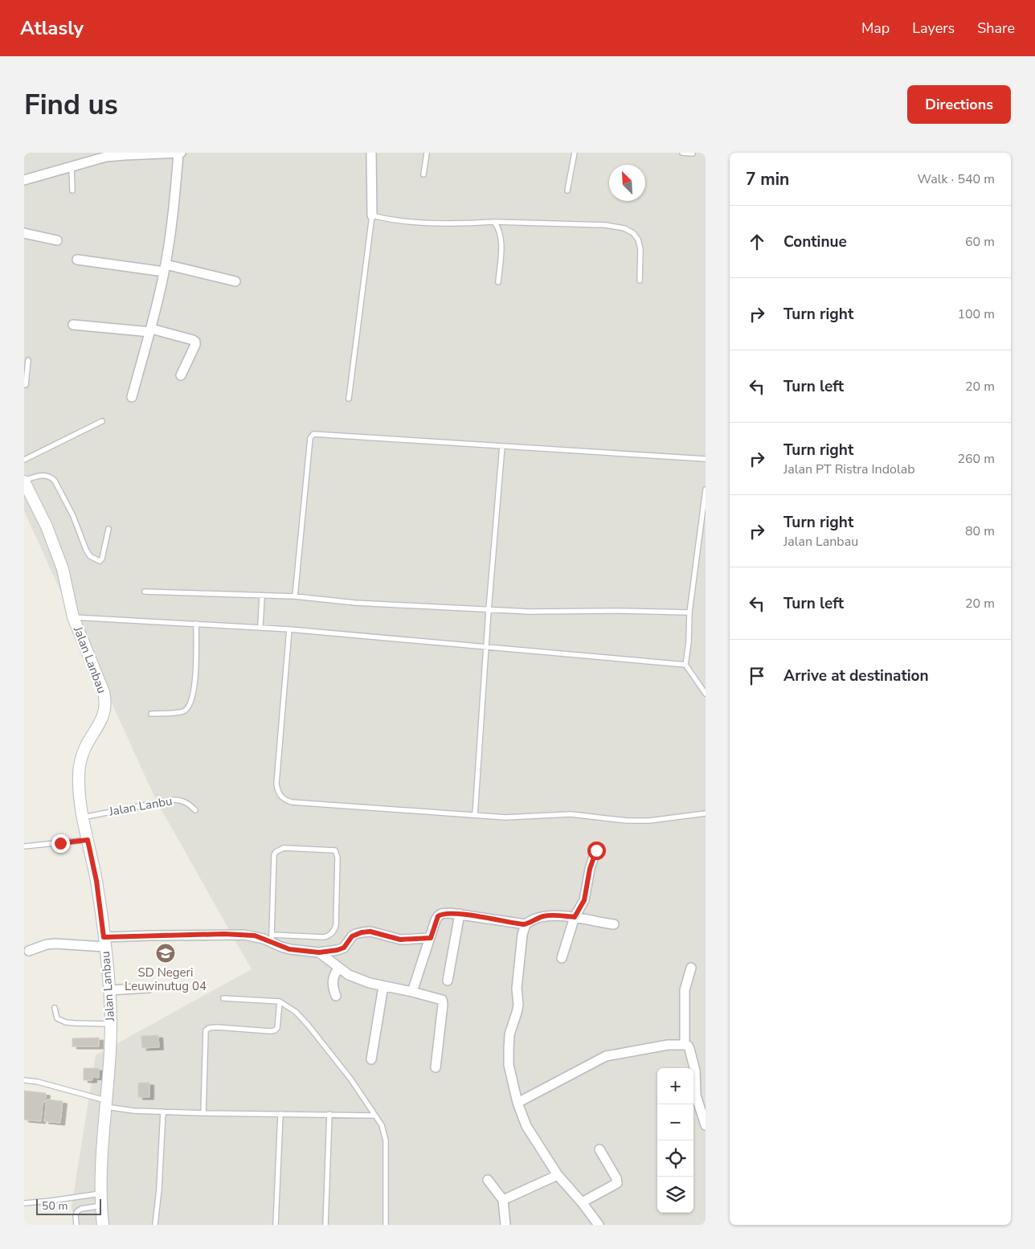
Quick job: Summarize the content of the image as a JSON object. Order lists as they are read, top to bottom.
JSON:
{
  "streets": {
    "street": ["Jalan Lanbau"],
    "lane": ["Jalan Lanbu"]
  },
  "crossings": [
    ["Jalan Lanbau", "Jalan Lanbu"]
  ],
  "places": {
    "school or university": ["SD Negeri Leuwinutug 04"]
  },
  "scale_bar": "50 m",
  "north": "top left",
  "page": {
    "header": "Atlasly",
    "nav": ["Map", "Layers", "Share"],
    "buttons": "Directions",
    "title": "Find us",
    "heading": ["7 min", "Walk · 540 m"],
    "list": [
      ["Continue", "60 m"],
      ["Turn right", "100 m"],
      ["Turn left", "20 m"],
      ["Turn right", "Jalan PT Ristra Indolab", "260 m"],
      ["Turn right", "Jalan Lanbau", "80 m"],
      ["Turn left", "20 m"],
      "Arrive at destination"
    ],
    "map_buttons": ["+", "−"],
    "scale": "50 m"
  }
}
